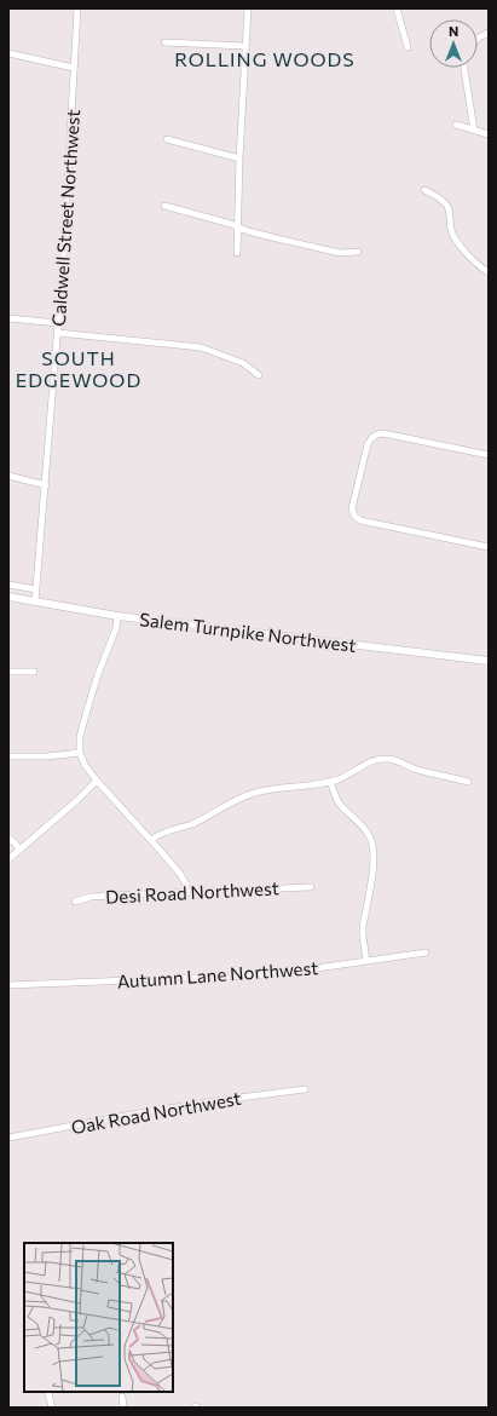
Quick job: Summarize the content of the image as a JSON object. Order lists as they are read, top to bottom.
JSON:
{
  "streets": {
    "street": [
      "Caldwell Street Northwest",
      "Salem Turnpike Northwest",
      "Desi Road Northwest",
      "Autumn Lane Northwest",
      "Oak Road Northwest"
    ]
  },
  "crossings": [
    ["Caldwell Street Northwest", "Salem Turnpike Northwest"]
  ],
  "districts": ["ROLLING WOODS", "SOUTH EDGEWOOD"],
  "north": "top"
}
